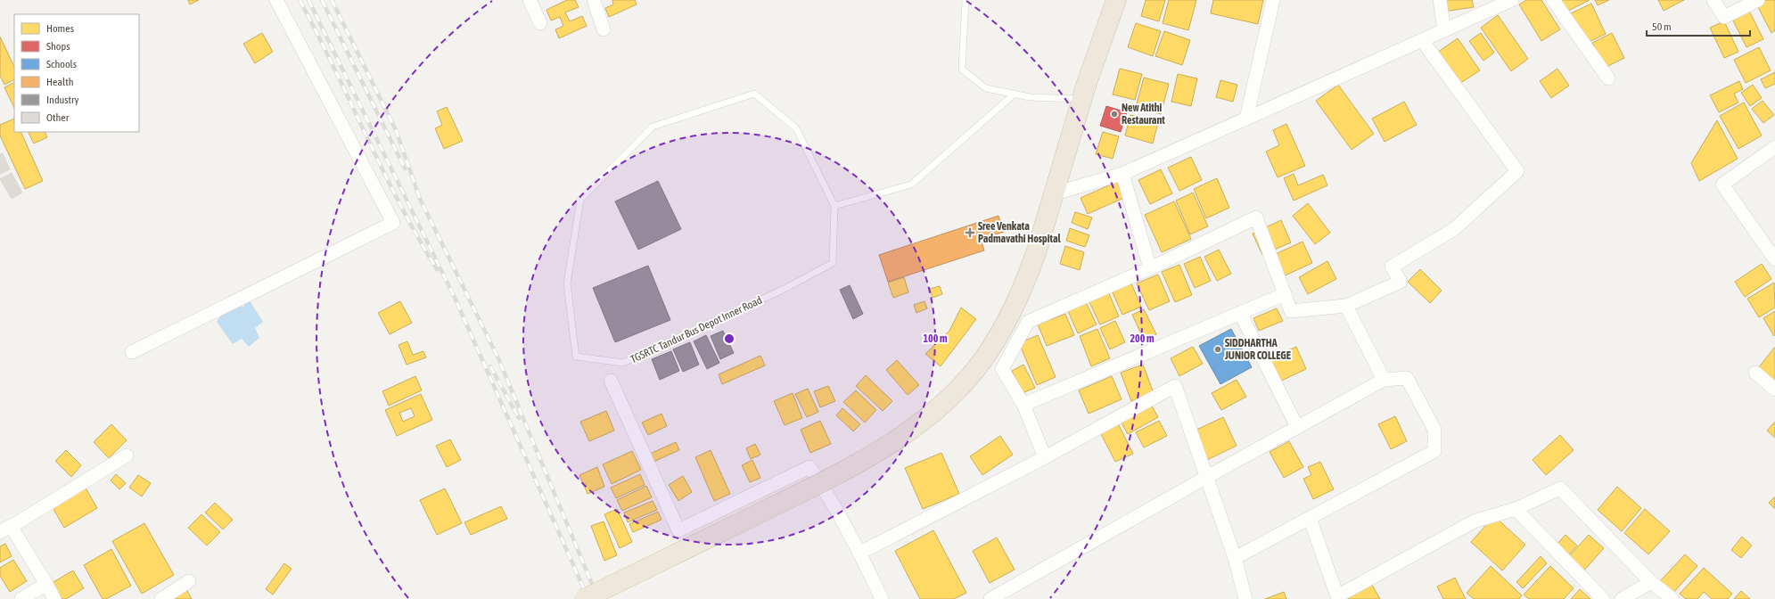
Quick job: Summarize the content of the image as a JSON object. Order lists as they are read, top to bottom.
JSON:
{
  "streets": {
    "lane": ["TGSRTC Tandur Bus Depot Inner Road"]
  },
  "places": {
    "other": ["New Atithi Restaurant", "SIDDHARTHA JUNIOR COLLEGE"],
    "health": ["Sree Venkata Padmavathi Hospital"]
  },
  "legend": [
    "Homes",
    "Shops",
    "Schools",
    "Health",
    "Industry",
    "Other"
  ],
  "scale_bar": "50 m",
  "rings": ["100 m", "200 m"]
}
